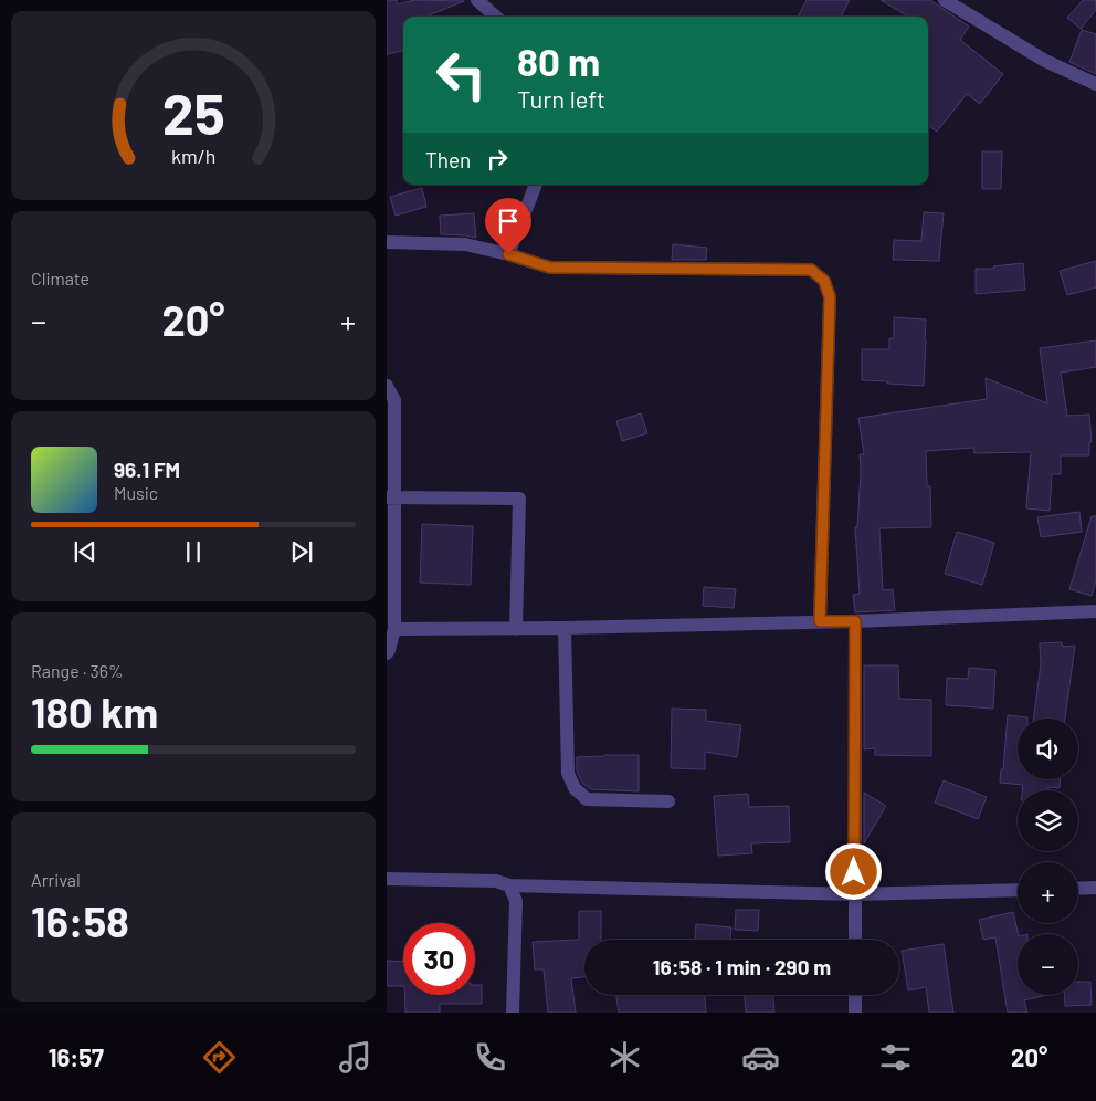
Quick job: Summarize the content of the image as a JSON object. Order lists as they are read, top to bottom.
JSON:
{
  "page": {
    "turn": ["80 m", "Turn left"],
    "then": "Then",
    "tile": [
      "Climate",
      ["Range · 36%", "180 km"],
      ["Arrival", "16:58"]
    ],
    "heat": ["−", "20°", "+"],
    "song": ["96.1 FM", "Music"],
    "map_buttons": ["+", "−"],
    "limit": "30",
    "trip": "16:58 · 1 min · 290 m",
    "tabs": ["16:57", "20°"],
    "gauge": ["25", "km/h"]
  }
}
